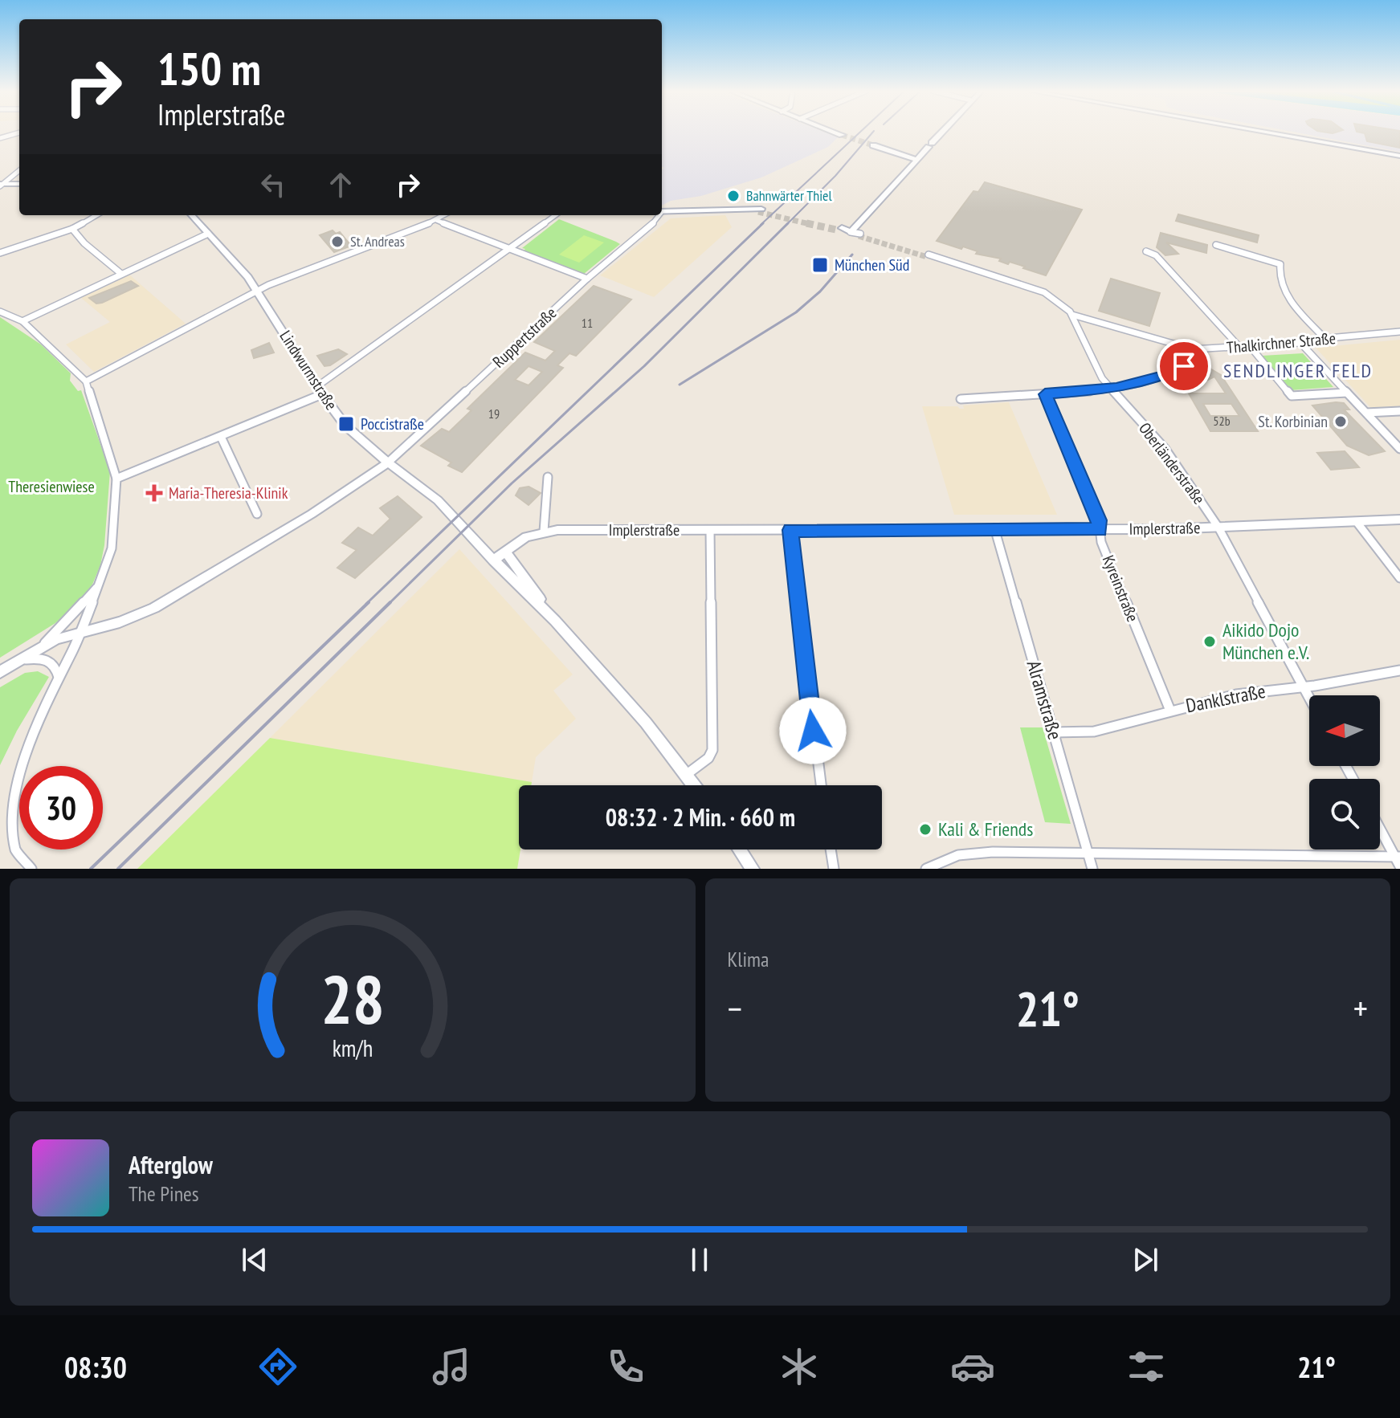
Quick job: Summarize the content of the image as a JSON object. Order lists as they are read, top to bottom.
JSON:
{
  "streets": {
    "main road": ["Lindwurmstraße", "Implerstraße"],
    "street": [
      "Ruppertstraße",
      "Thalkirchner Straße",
      "Oberländerstraße",
      "Kyreinstraße",
      "Danklstraße",
      "Alramstraße"
    ]
  },
  "crossings": [
    ["Ruppertstraße", "Lindwurmstraße"],
    ["Thalkirchner Straße", "Oberländerstraße"],
    ["Lindwurmstraße", "Implerstraße"],
    ["Oberländerstraße", "Implerstraße"],
    ["Oberländerstraße", "Danklstraße"],
    ["Implerstraße", "Kyreinstraße"],
    ["Implerstraße", "Alramstraße"],
    ["Kyreinstraße", "Danklstraße"],
    ["Danklstraße", "Alramstraße"]
  ],
  "districts": ["SENDLINGER FELD"],
  "parks": ["Theresienwiese"],
  "places": {
    "other": [
      "Bahnwärter Thiel",
      "St. Andreas",
      "St. Korbinian",
      "Aikido Dojo München e.V.",
      "Kali & Friends"
    ],
    "transit": ["München Süd", "Poccistraße"],
    "health": ["Maria-Theresia-Klinik"]
  },
  "house_numbers": ["11", "19", "52b"],
  "north": "left",
  "page": {
    "turn": ["150 m", "Implerstraße"],
    "limit": "30",
    "trip": "08:32 · 2 Min. · 660 m",
    "tile": "Klima",
    "heat": ["−", "21°", "+"],
    "song": ["Afterglow", "The Pines"],
    "tabs": ["08:30", "21°"],
    "gauge": ["28", "km/h"]
  }
}
